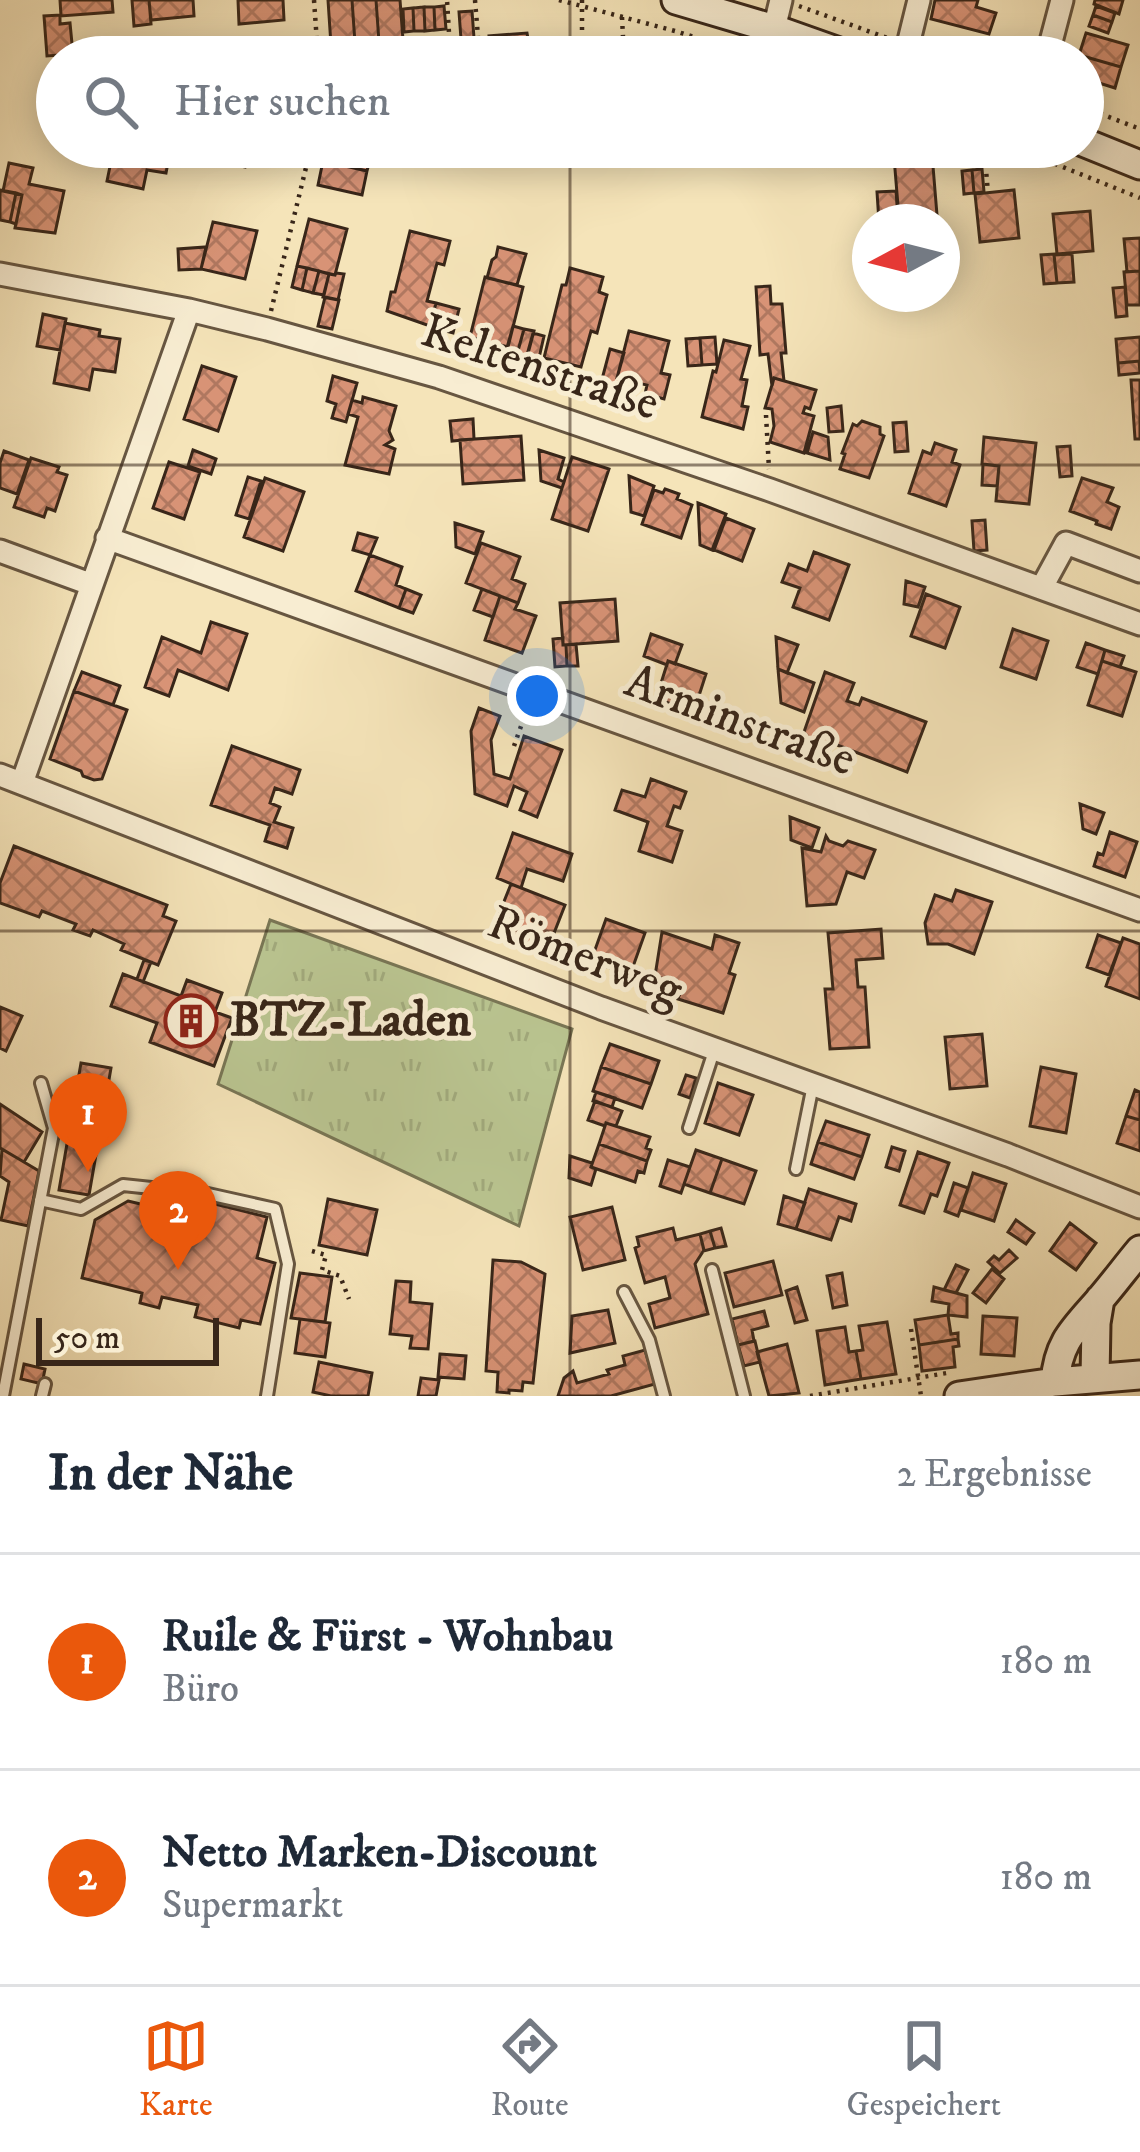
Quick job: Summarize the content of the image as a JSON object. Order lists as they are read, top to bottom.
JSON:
{
  "streets": {
    "street": ["Keltenstraße", "Arminstraße", "Römerweg"]
  },
  "places": {
    "building": ["BTZ-Laden"]
  },
  "scale_bar": "50 m",
  "north": "left",
  "page": {
    "search": "Hier suchen",
    "pins": ["1", "2"],
    "scale": "50 m",
    "heading": ["In der Nähe", "2 Ergebnisse"],
    "list": [
      {
        "mark": "1",
        "name": "Ruile & Fürst - Wohnbau",
        "note": "Büro",
        "value": "180 m"
      },
      {
        "mark": "2",
        "name": "Netto Marken-Discount",
        "note": "Supermarkt",
        "value": "180 m"
      }
    ],
    "nav": ["Karte", "Route", "Gespeichert"]
  }
}
